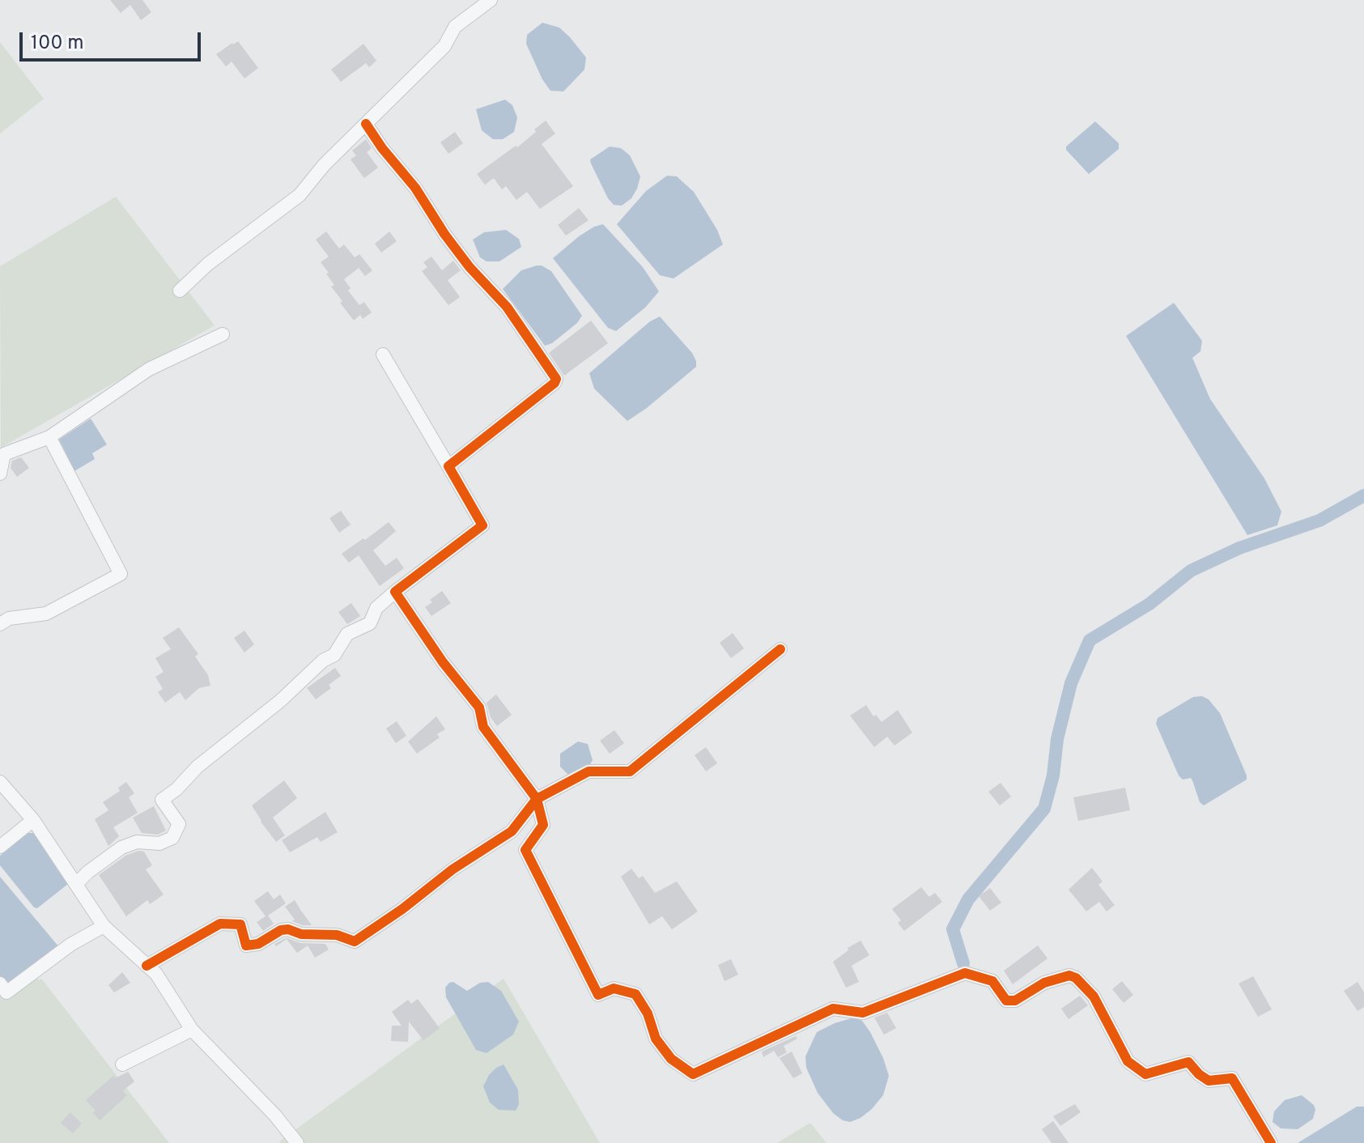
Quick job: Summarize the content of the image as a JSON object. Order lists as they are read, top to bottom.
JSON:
{
  "scale_bar": "100 m"
}
